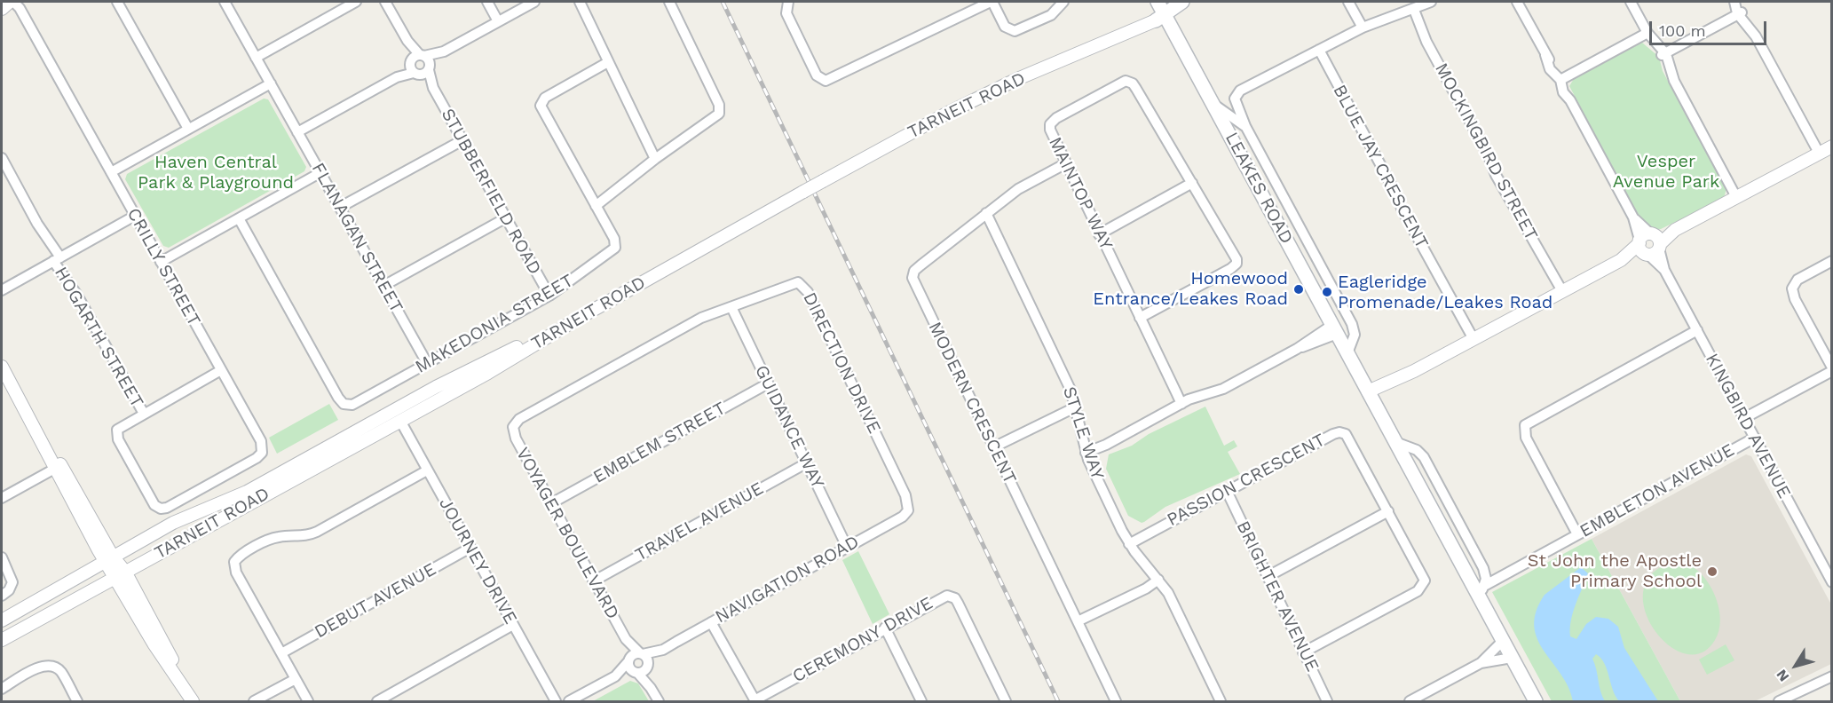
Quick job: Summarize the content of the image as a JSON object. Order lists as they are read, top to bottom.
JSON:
{
  "streets": {
    "main road": ["TARNEIT ROAD", "LEAKES ROAD"],
    "street": [
      "MOCKINGBIRD STREET",
      "BLUE JAY CRESCENT",
      "STUBBERFIELD ROAD",
      "MAINTOP WAY",
      "FLANAGAN STREET",
      "CRILLY STREET",
      "MAKEDONIA STREET",
      "HOGARTH STREET",
      "DIRECTION DRIVE",
      "MODERN CRESCENT",
      "KINGBIRD AVENUE",
      "GUIDANCE WAY",
      "STYLE WAY",
      "EMBLEM STREET",
      "PASSION CRESCENT",
      "EMBLETON AVENUE",
      "TRAVEL AVENUE",
      "VOYAGER BOULEVARD",
      "JOURNEY DRIVE",
      "NAVIGATION ROAD",
      "BRIGHTER AVENUE",
      "DEBUT AVENUE",
      "CEREMONY DRIVE"
    ]
  },
  "crossings": [
    ["TARNEIT ROAD", "LEAKES ROAD"],
    ["TARNEIT ROAD", "JOURNEY DRIVE"],
    ["LEAKES ROAD", "EMBLETON AVENUE"],
    ["STUBBERFIELD ROAD", "MAKEDONIA STREET"],
    ["MAINTOP WAY", "MODERN CRESCENT"],
    ["FLANAGAN STREET", "MAKEDONIA STREET"],
    ["CRILLY STREET", "HOGARTH STREET"],
    ["DIRECTION DRIVE", "GUIDANCE WAY"],
    ["DIRECTION DRIVE", "VOYAGER BOULEVARD"],
    ["DIRECTION DRIVE", "NAVIGATION ROAD"],
    ["MODERN CRESCENT", "STYLE WAY"],
    ["KINGBIRD AVENUE", "EMBLETON AVENUE"],
    ["GUIDANCE WAY", "EMBLEM STREET"],
    ["GUIDANCE WAY", "TRAVEL AVENUE"],
    ["GUIDANCE WAY", "NAVIGATION ROAD"],
    ["STYLE WAY", "PASSION CRESCENT"],
    ["EMBLEM STREET", "VOYAGER BOULEVARD"],
    ["PASSION CRESCENT", "BRIGHTER AVENUE"],
    ["TRAVEL AVENUE", "VOYAGER BOULEVARD"],
    ["VOYAGER BOULEVARD", "NAVIGATION ROAD"],
    ["JOURNEY DRIVE", "DEBUT AVENUE"]
  ],
  "parks": ["Vesper Avenue Park", "Haven Central Park & Playground"],
  "places": ["Homewood Entrance/Leakes Road", "Eagleridge Promenade/Leakes Road", "St John the Apostle Primary School"],
  "scale_bar": "100 m",
  "north": "bottom left"
}
